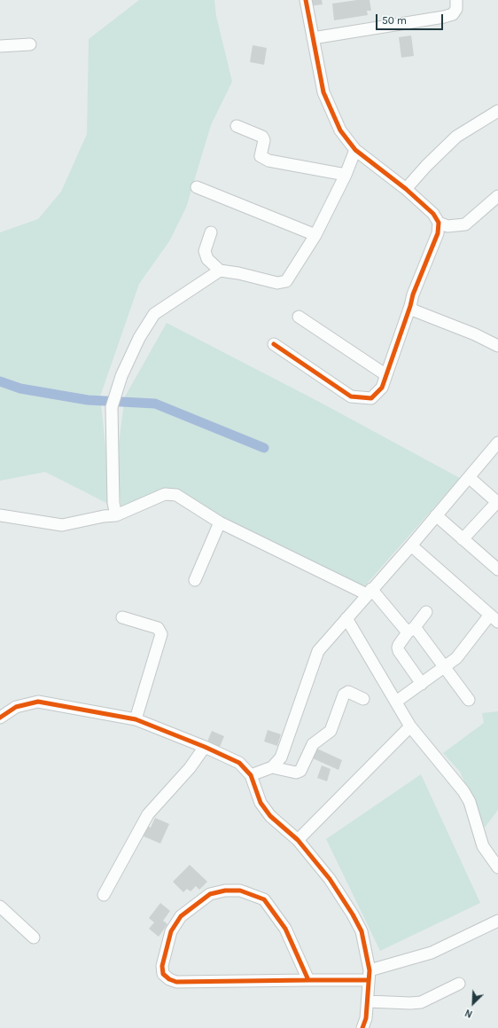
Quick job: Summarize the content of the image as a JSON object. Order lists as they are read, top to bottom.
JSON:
{
  "scale_bar": "50 m",
  "north": "bottom left"
}
